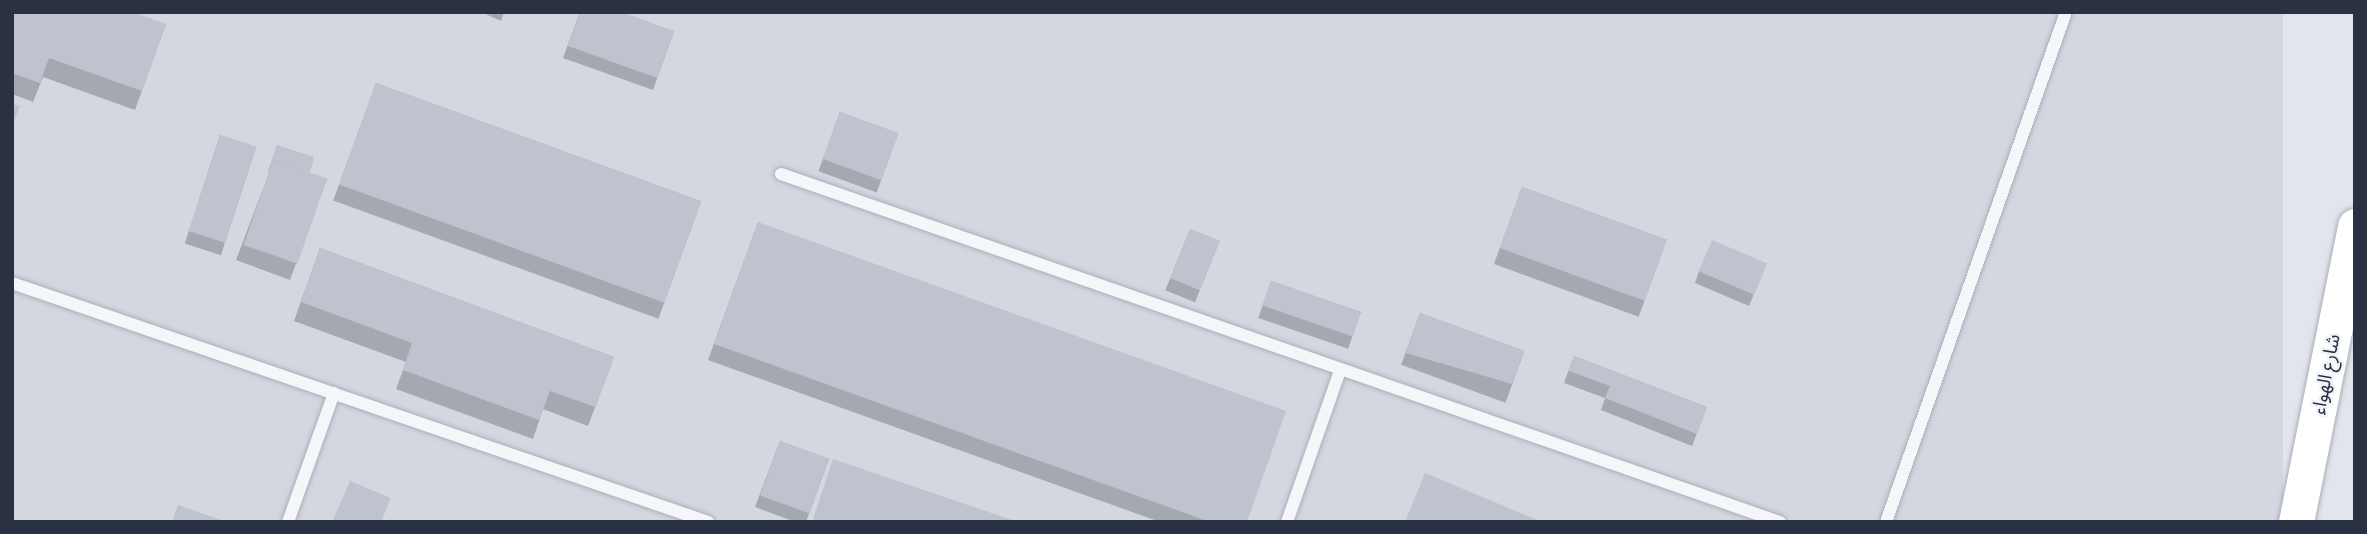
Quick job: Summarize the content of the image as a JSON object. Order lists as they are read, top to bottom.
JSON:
{
  "streets": {
    "street": ["شارع الهواء"]
  }
}
